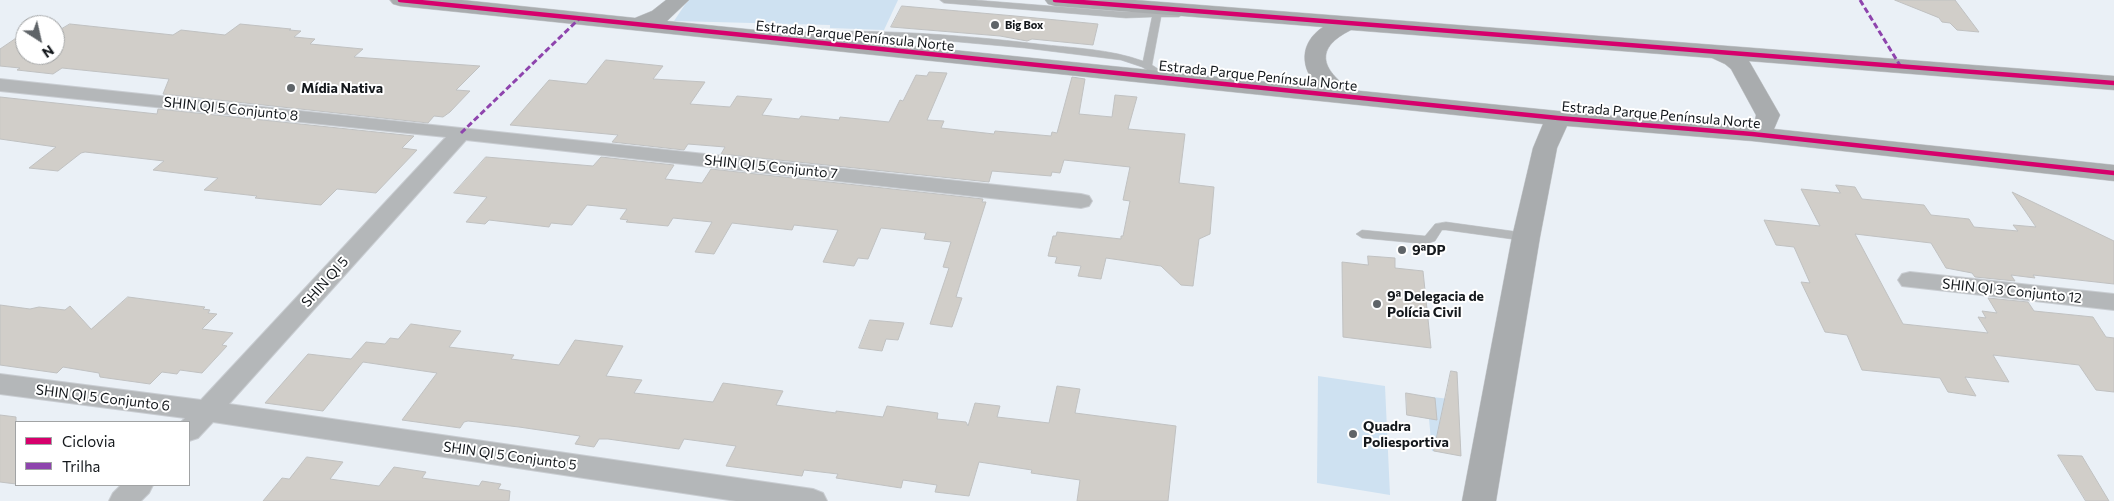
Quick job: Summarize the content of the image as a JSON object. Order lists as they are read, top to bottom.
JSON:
{
  "streets": {
    "main road": ["Estrada Parque Península Norte"],
    "street": [
      "SHIN QI 5 Conjunto 8",
      "SHIN QI 5 Conjunto 7",
      "SHIN QI 5",
      "SHIN QI 3 Conjunto 12",
      "SHIN QI 5 Conjunto 6",
      "SHIN QI 5 Conjunto 5"
    ]
  },
  "crossings": [
    ["SHIN QI 5 Conjunto 8", "SHIN QI 5 Conjunto 7"],
    ["SHIN QI 5 Conjunto 8", "SHIN QI 5"],
    ["SHIN QI 5 Conjunto 7", "SHIN QI 5"],
    ["SHIN QI 5", "SHIN QI 5 Conjunto 6"],
    ["SHIN QI 5", "SHIN QI 5 Conjunto 5"],
    ["SHIN QI 5 Conjunto 6", "SHIN QI 5 Conjunto 5"]
  ],
  "places": [
    "Big Box",
    "Mídia Nativa",
    "9ªDP",
    "9ª Delegacia de Polícia Civil",
    "Quadra Poliesportiva"
  ],
  "legend": ["Ciclovia", "Trilha"],
  "north": "bottom right"
}
